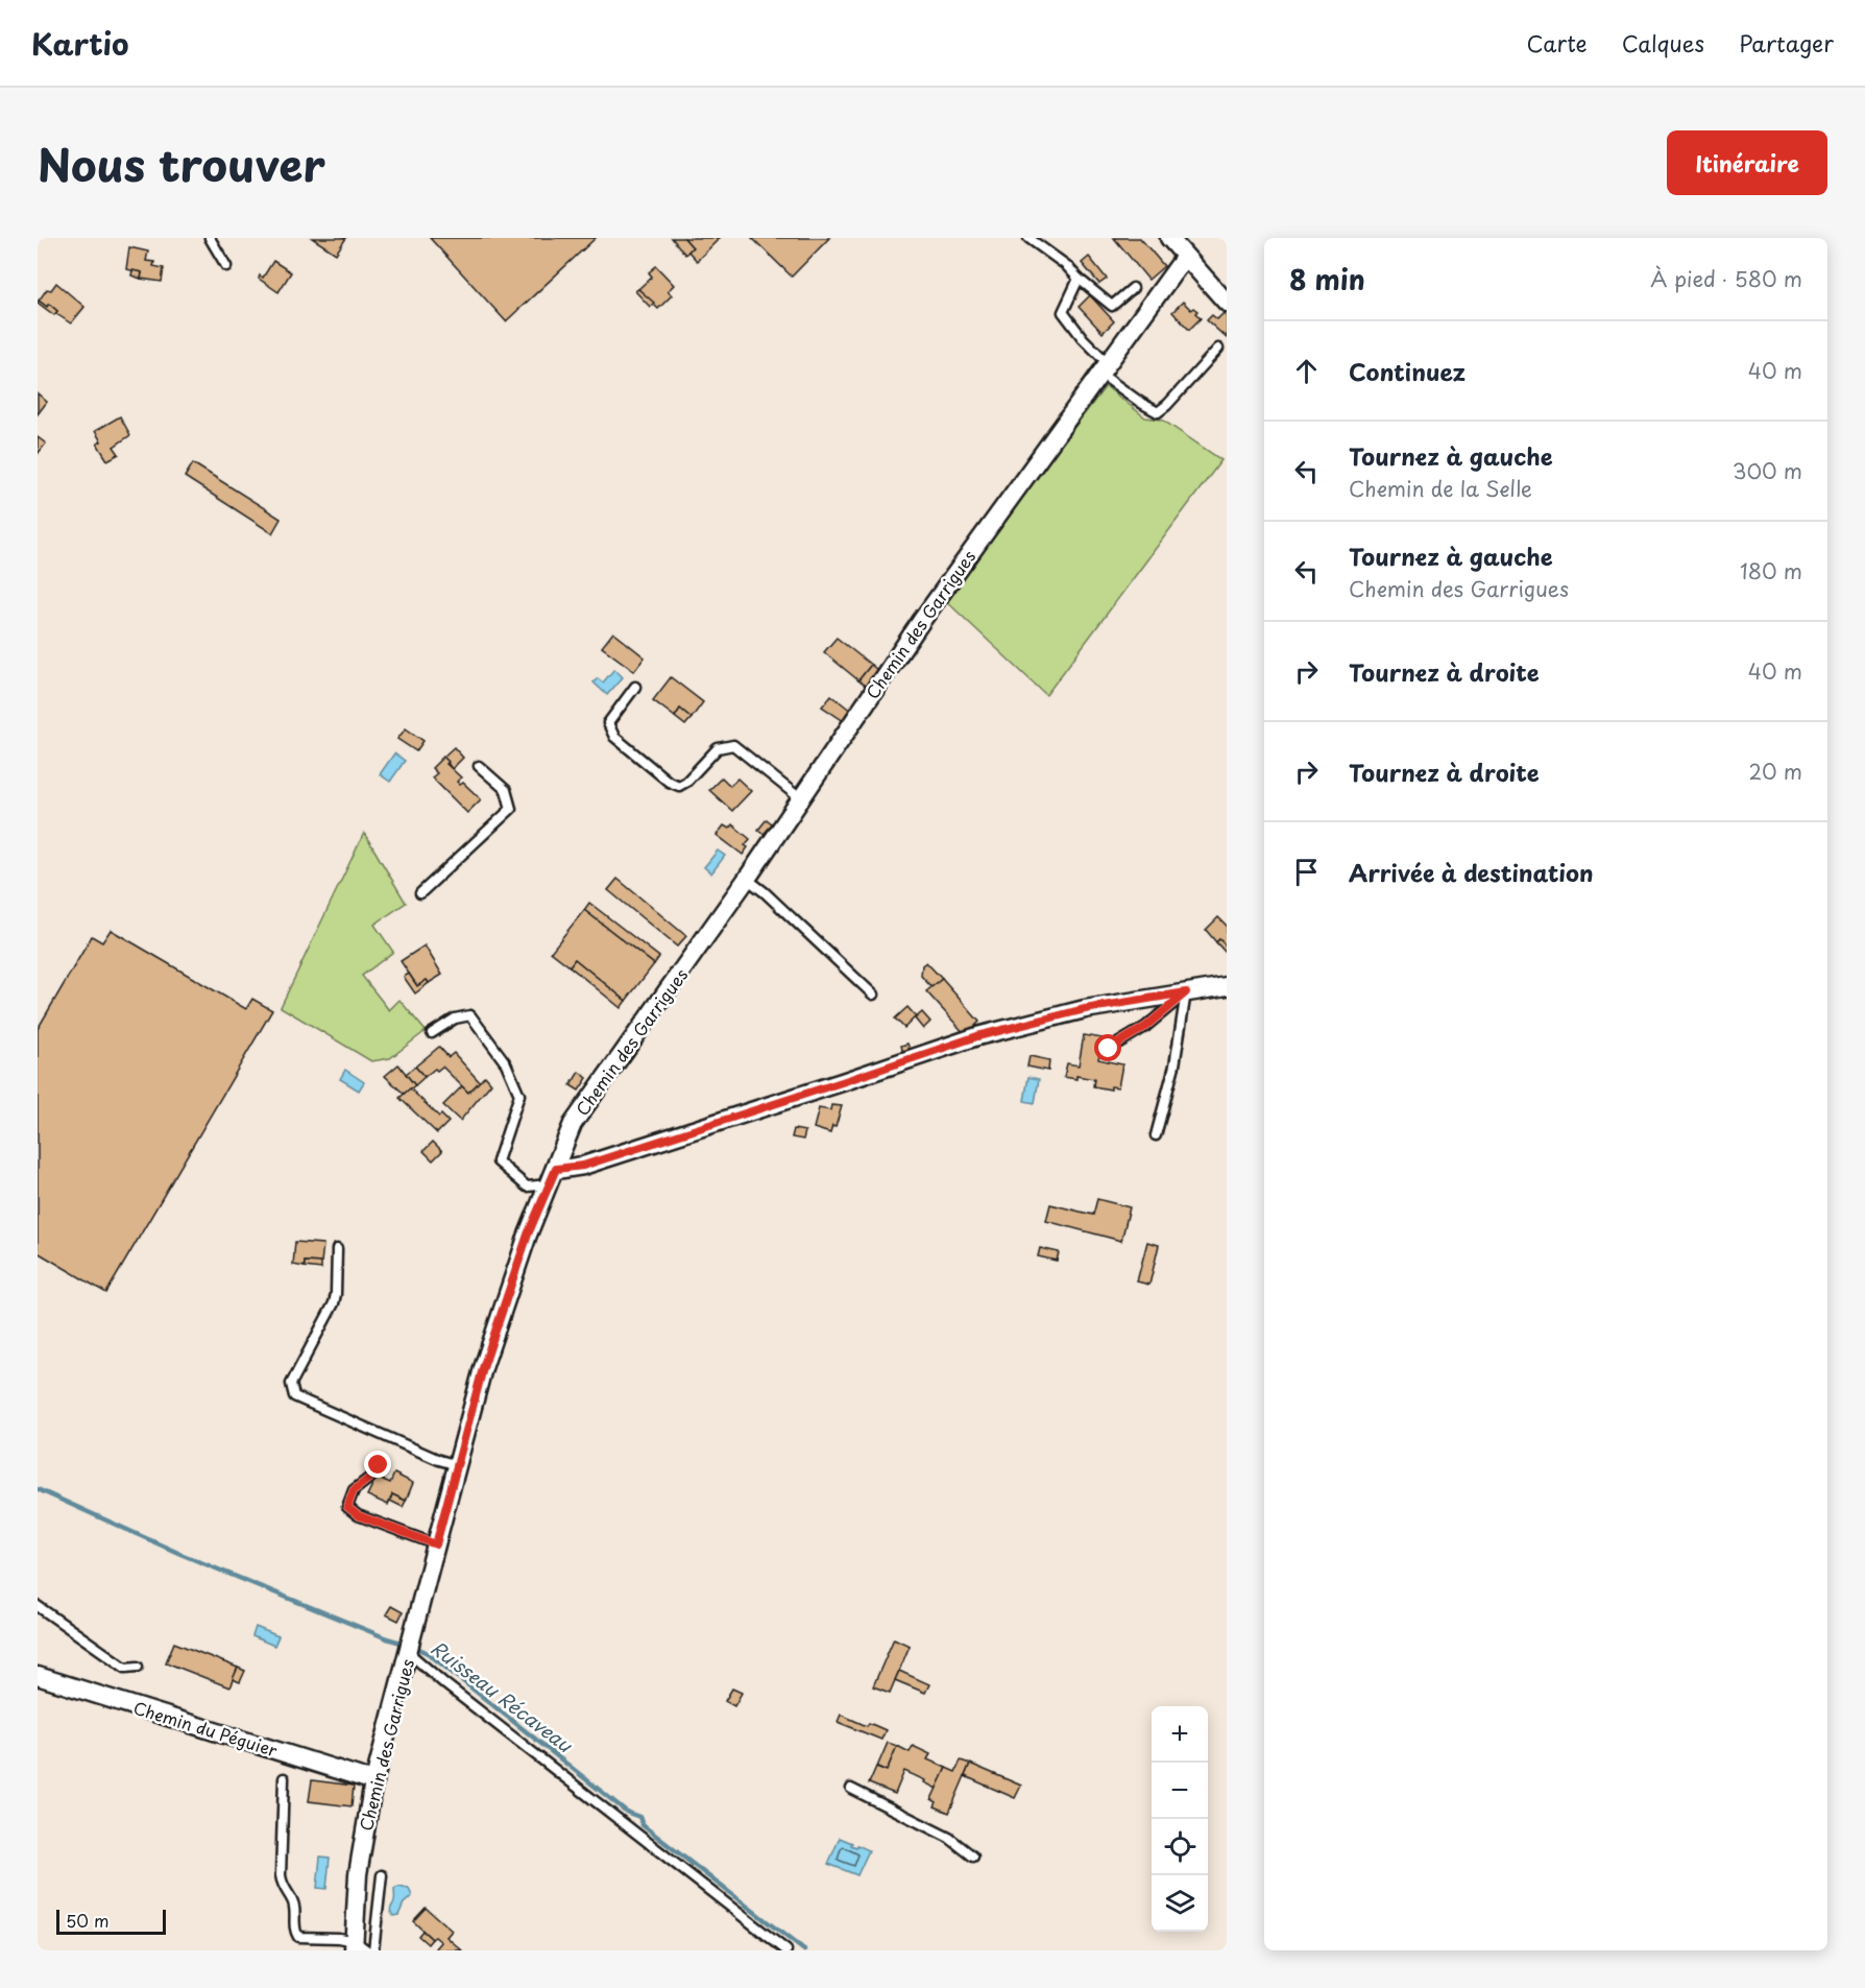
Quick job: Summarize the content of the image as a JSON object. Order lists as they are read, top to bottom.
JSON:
{
  "streets": {
    "street": ["Chemin des Garrigues", "Chemin du Péguier"]
  },
  "crossings": [
    ["Chemin des Garrigues", "Chemin du Péguier"]
  ],
  "water": ["Ruisseau Récaveau"],
  "scale_bar": "50 m",
  "page": {
    "header": "Kartio",
    "nav": ["Carte", "Calques", "Partager"],
    "title": "Nous trouver",
    "buttons": "Itinéraire",
    "heading": ["8 min", "À pied · 580 m"],
    "list": [
      ["Continuez", "40 m"],
      ["Tournez à gauche", "Chemin de la Selle", "300 m"],
      ["Tournez à gauche", "Chemin des Garrigues", "180 m"],
      ["Tournez à droite", "40 m"],
      ["Tournez à droite", "20 m"],
      "Arrivée à destination"
    ],
    "map_buttons": ["+", "−"],
    "scale": "50 m"
  }
}
